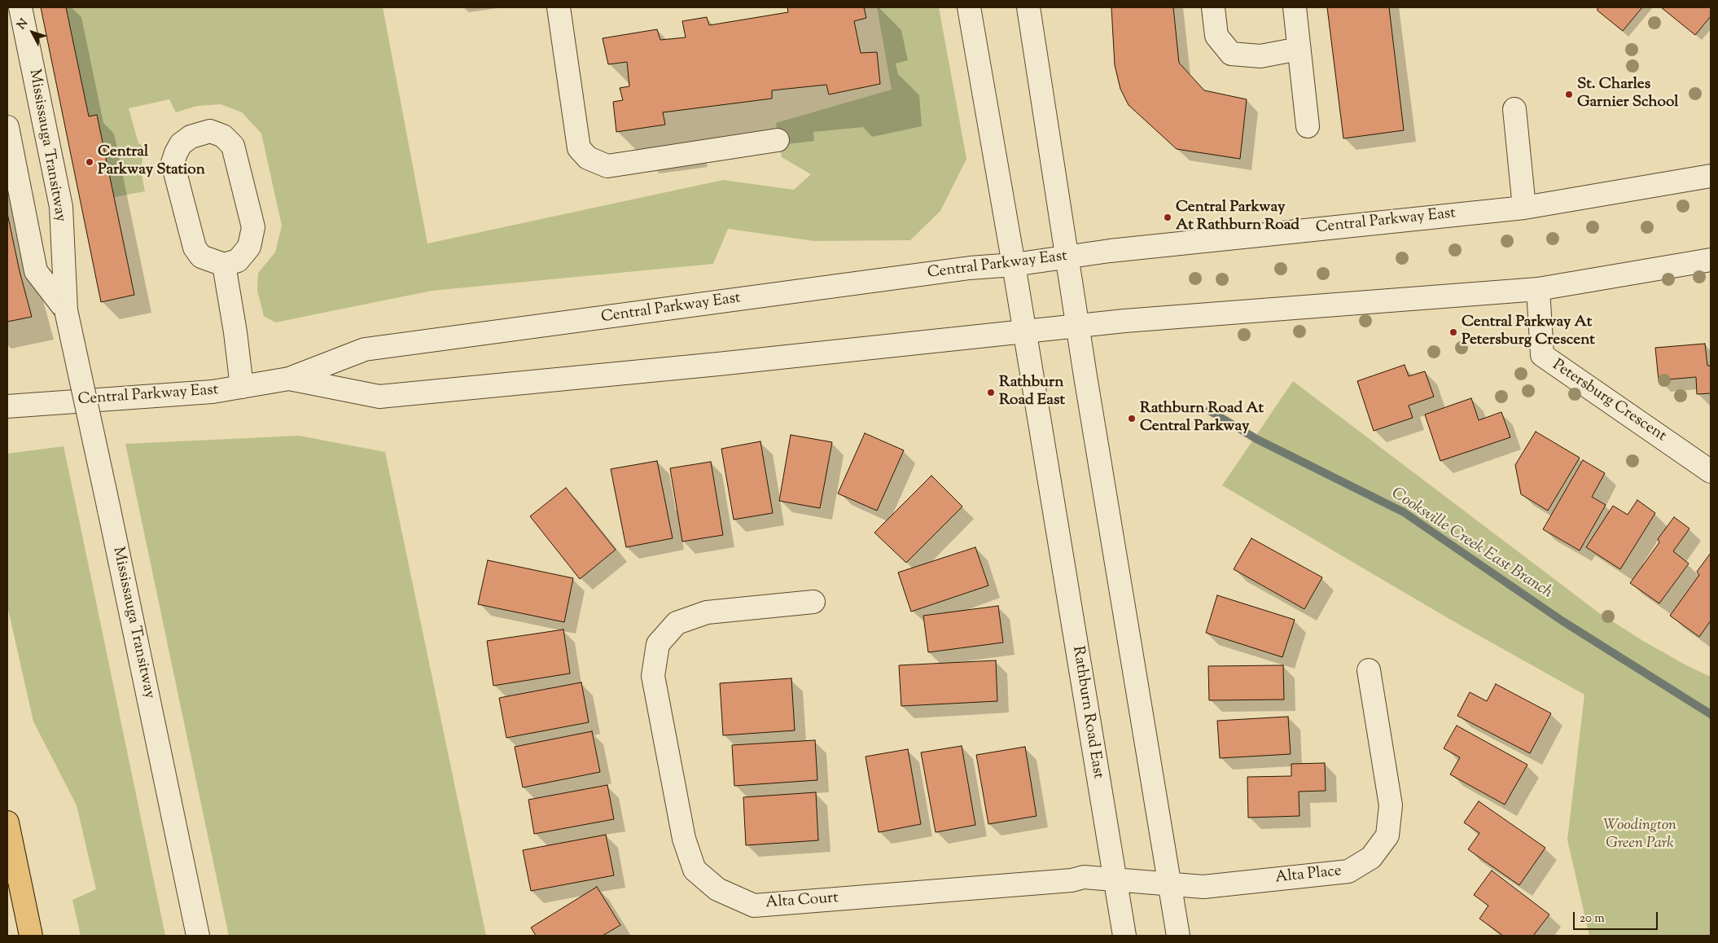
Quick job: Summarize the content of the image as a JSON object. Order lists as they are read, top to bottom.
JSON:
{
  "streets": {
    "street": [
      "Mississauga Transitway",
      "Central Parkway East",
      "Petersburg Crescent",
      "Rathburn Road East",
      "Alta Place",
      "Alta Court"
    ]
  },
  "crossings": [
    ["Central Parkway East", "Petersburg Crescent"],
    ["Central Parkway East", "Rathburn Road East"],
    ["Rathburn Road East", "Alta Court"],
    ["Alta Place", "Alta Court"]
  ],
  "water": ["Cooksville Creek East Branch"],
  "parks": ["Woodington Green Park"],
  "places": [
    "St. Charles Garnier School",
    "Central Parkway Station",
    "Central Parkway At Rathburn Road",
    "Central Parkway At Petersburg Crescent",
    "Rathburn Road East",
    "Rathburn Road At Central Parkway"
  ],
  "scale_bar": "20 m",
  "north": "top left"
}
